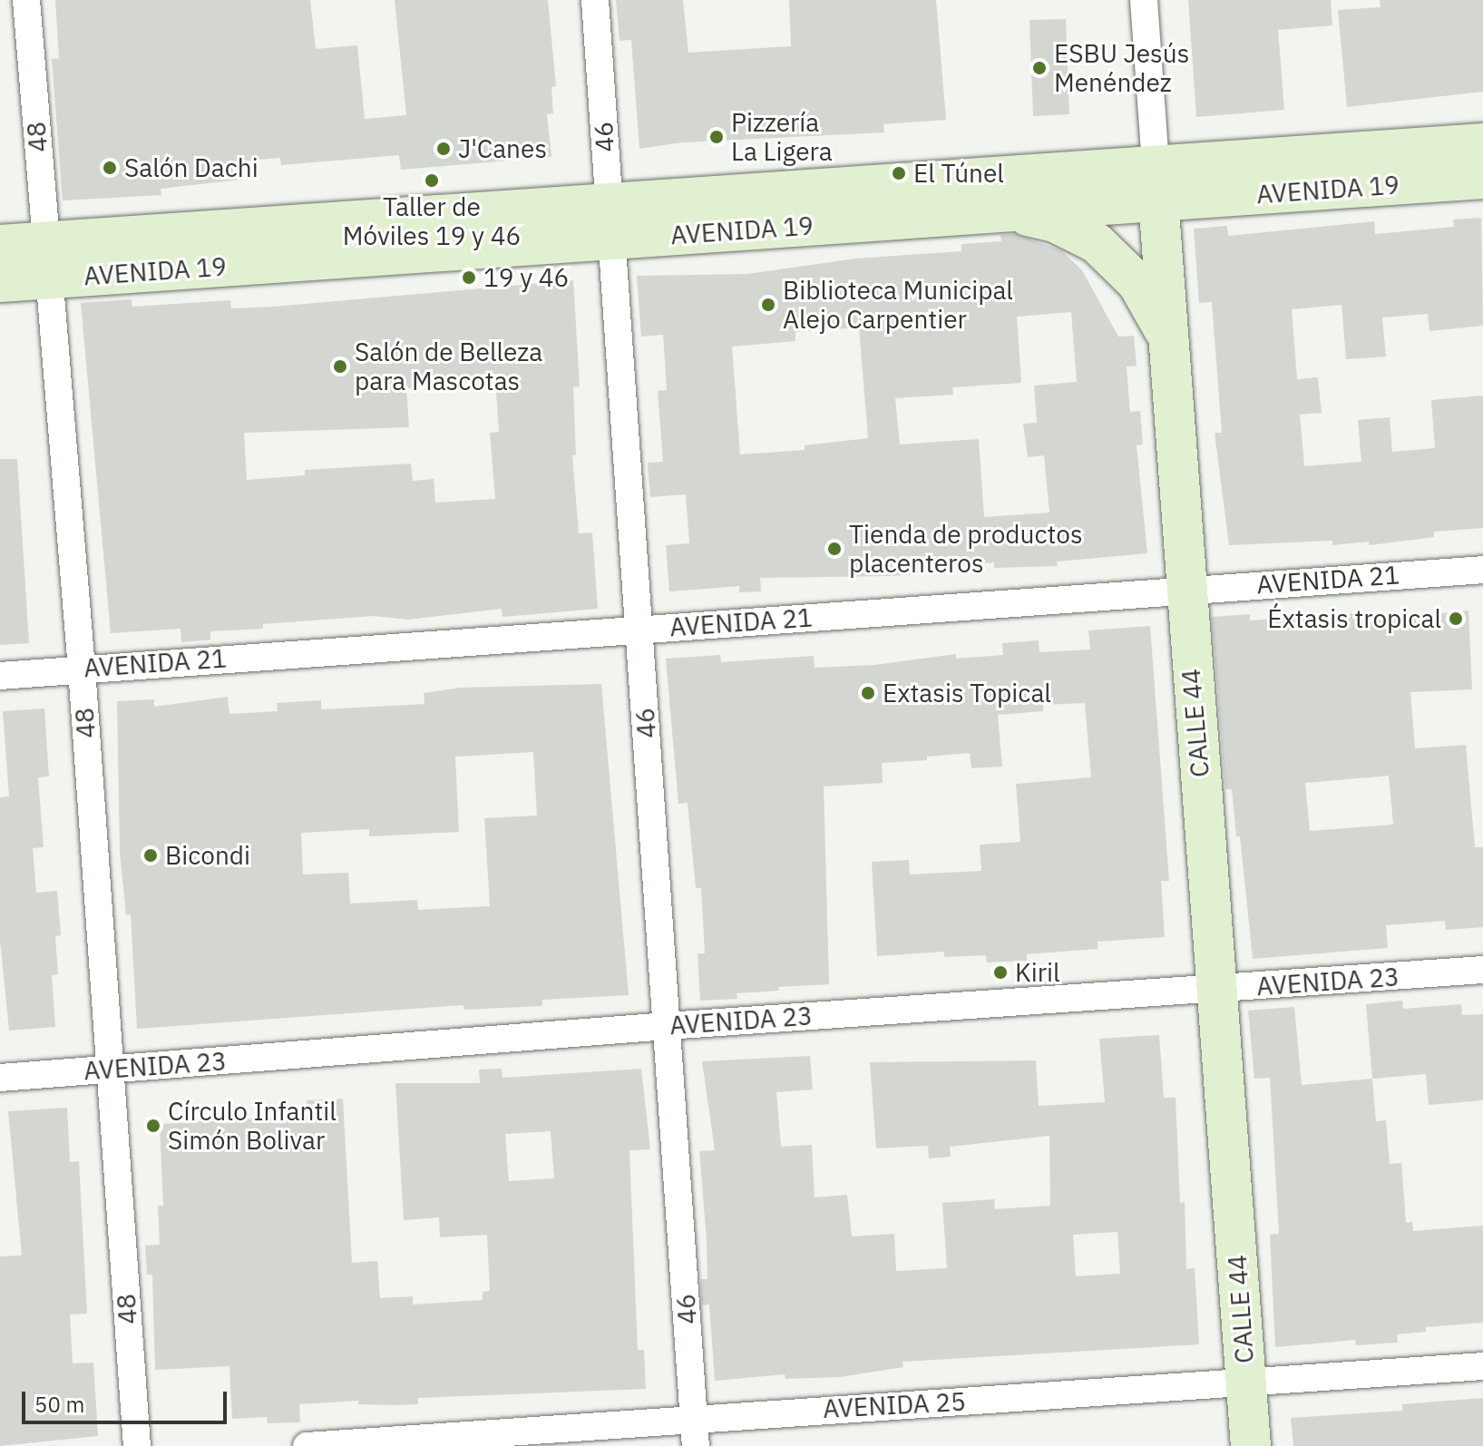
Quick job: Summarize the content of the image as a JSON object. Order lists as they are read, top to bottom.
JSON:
{
  "streets": {
    "main road": ["AVENIDA 19", "CALLE 44"],
    "street": [
      "48",
      "46",
      "AVENIDA 21",
      "AVENIDA 23",
      "AVENIDA 25"
    ]
  },
  "crossings": [
    ["48", "AVENIDA 19"],
    ["48", "AVENIDA 21"],
    ["48", "AVENIDA 23"],
    ["46", "AVENIDA 19"],
    ["46", "AVENIDA 21"],
    ["46", "AVENIDA 23"],
    ["46", "AVENIDA 25"],
    ["AVENIDA 19", "CALLE 44"],
    ["AVENIDA 21", "CALLE 44"],
    ["CALLE 44", "AVENIDA 23"],
    ["CALLE 44", "AVENIDA 25"]
  ],
  "places": [
    "ESBU Jesús Menéndez",
    "Pizzería La Ligera",
    "J'Canes",
    "Salón Dachi",
    "El Túnel",
    "Taller de Móviles 19 y 46",
    "19 y 46",
    "Biblioteca Municipal Alejo Carpentier",
    "Salón de Belleza para Mascotas",
    "Tienda de productos placenteros",
    "Éxtasis tropical",
    "Extasis Topical",
    "Bicondi",
    "Kiril",
    "Círculo Infantil Simón Bolivar"
  ],
  "scale_bar": "50 m"
}
